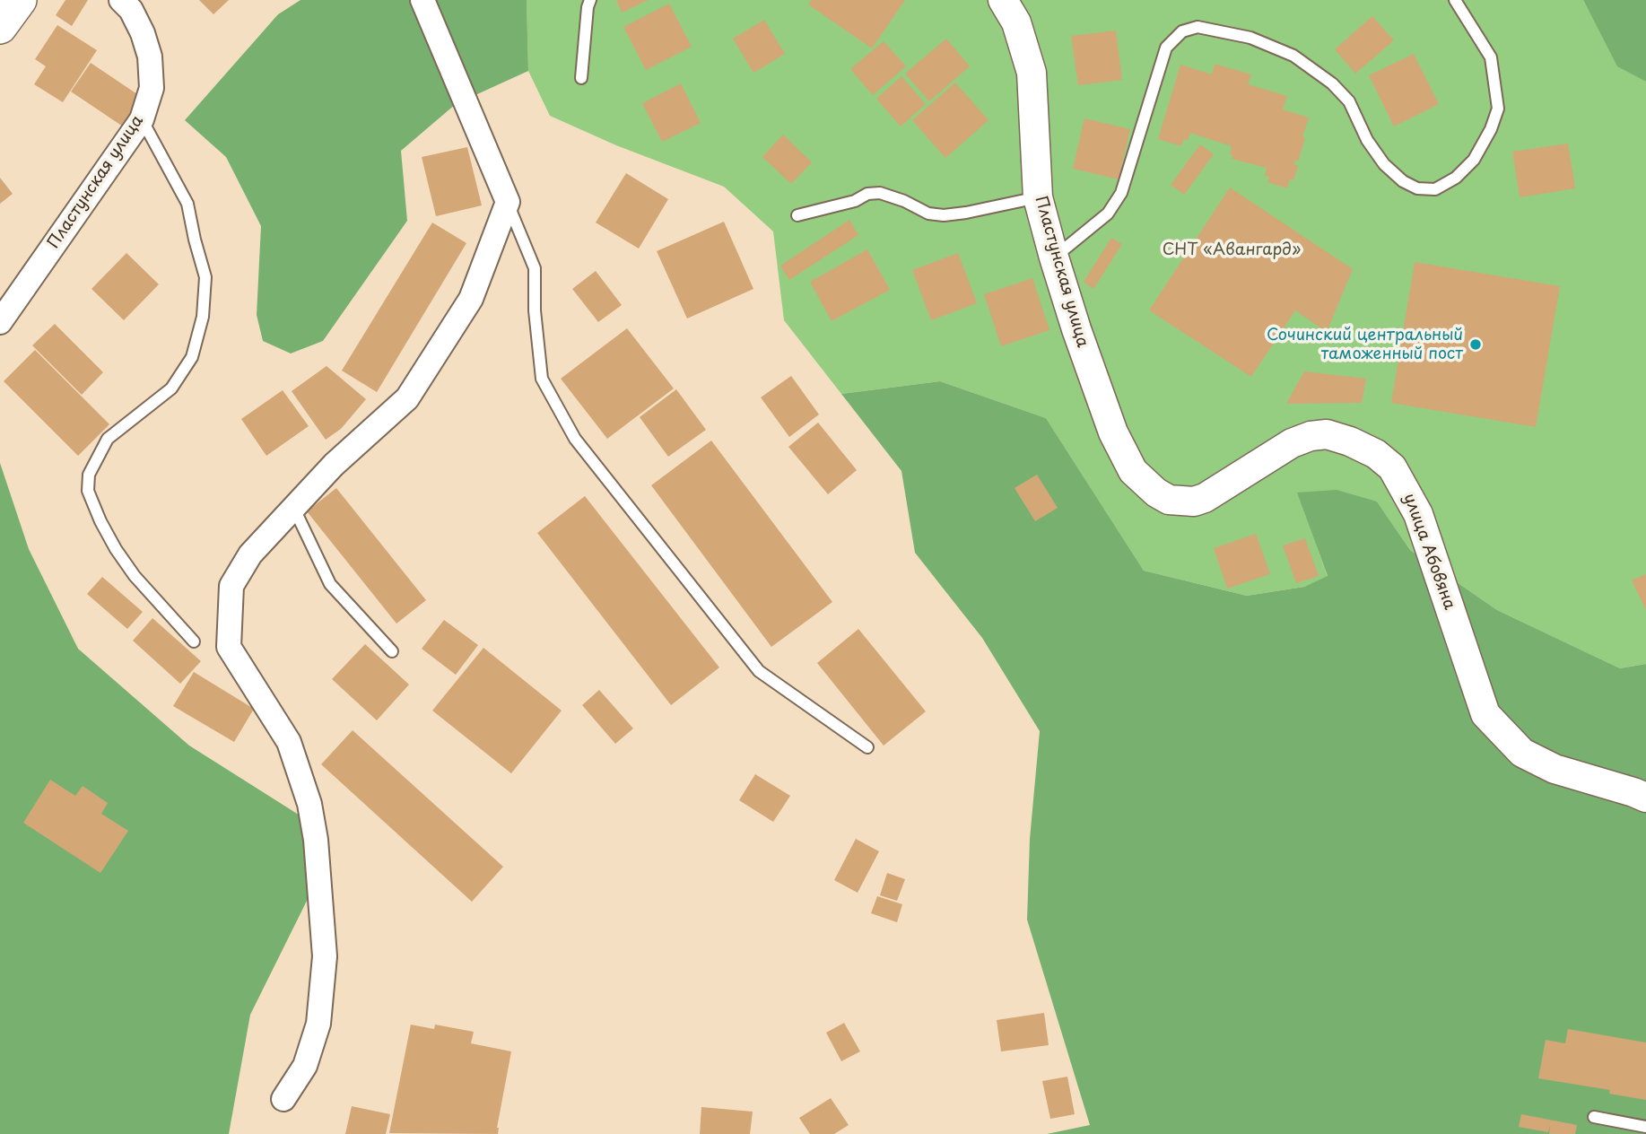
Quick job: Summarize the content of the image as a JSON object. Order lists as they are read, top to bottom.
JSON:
{
  "streets": {
    "street": ["Пластунская улица", "улица Абовяна"]
  },
  "crossings": [
    ["Пластунская улица", "улица Абовяна"]
  ],
  "parks": ["СНТ «Авангард»"],
  "places": ["Сочинский центральный таможенный пост"]
}
